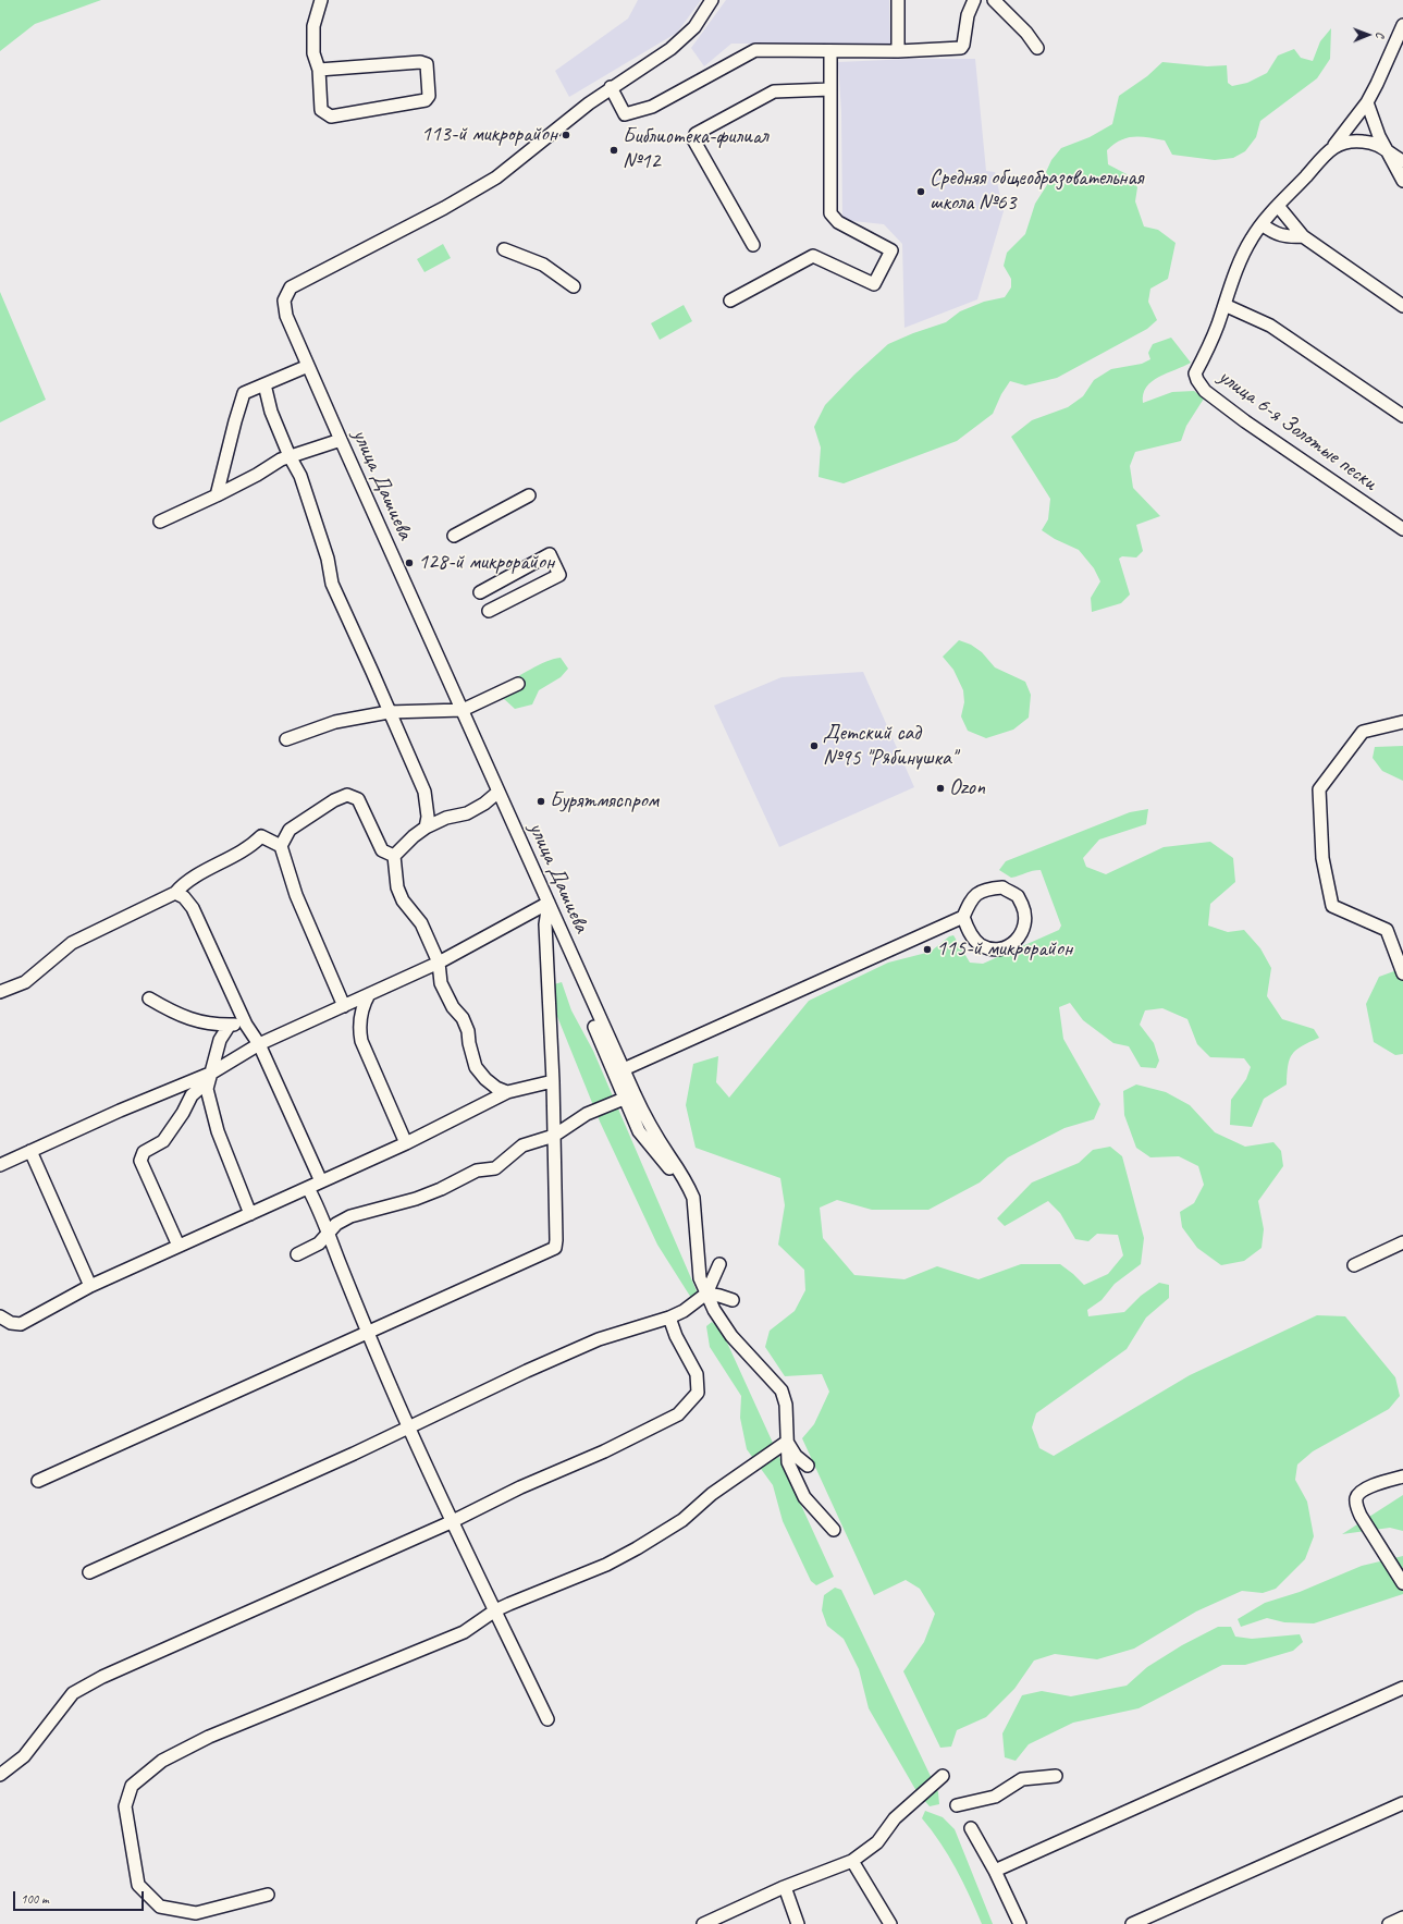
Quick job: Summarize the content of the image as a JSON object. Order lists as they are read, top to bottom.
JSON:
{
  "streets": {
    "street": ["улица 6-я Золотые пески", "улица Дашиева"]
  },
  "places": [
    "113-й микрорайон",
    "Библиотека-филиал №12",
    "Средняя общеобразовательная школа №63",
    "128-й микрорайон",
    "Детский сад №95 \"Рябинушка\"",
    "Ozon",
    "Бурятмяспром",
    "115-й микрорайон"
  ],
  "scale_bar": "100 m",
  "north": "right"
}
